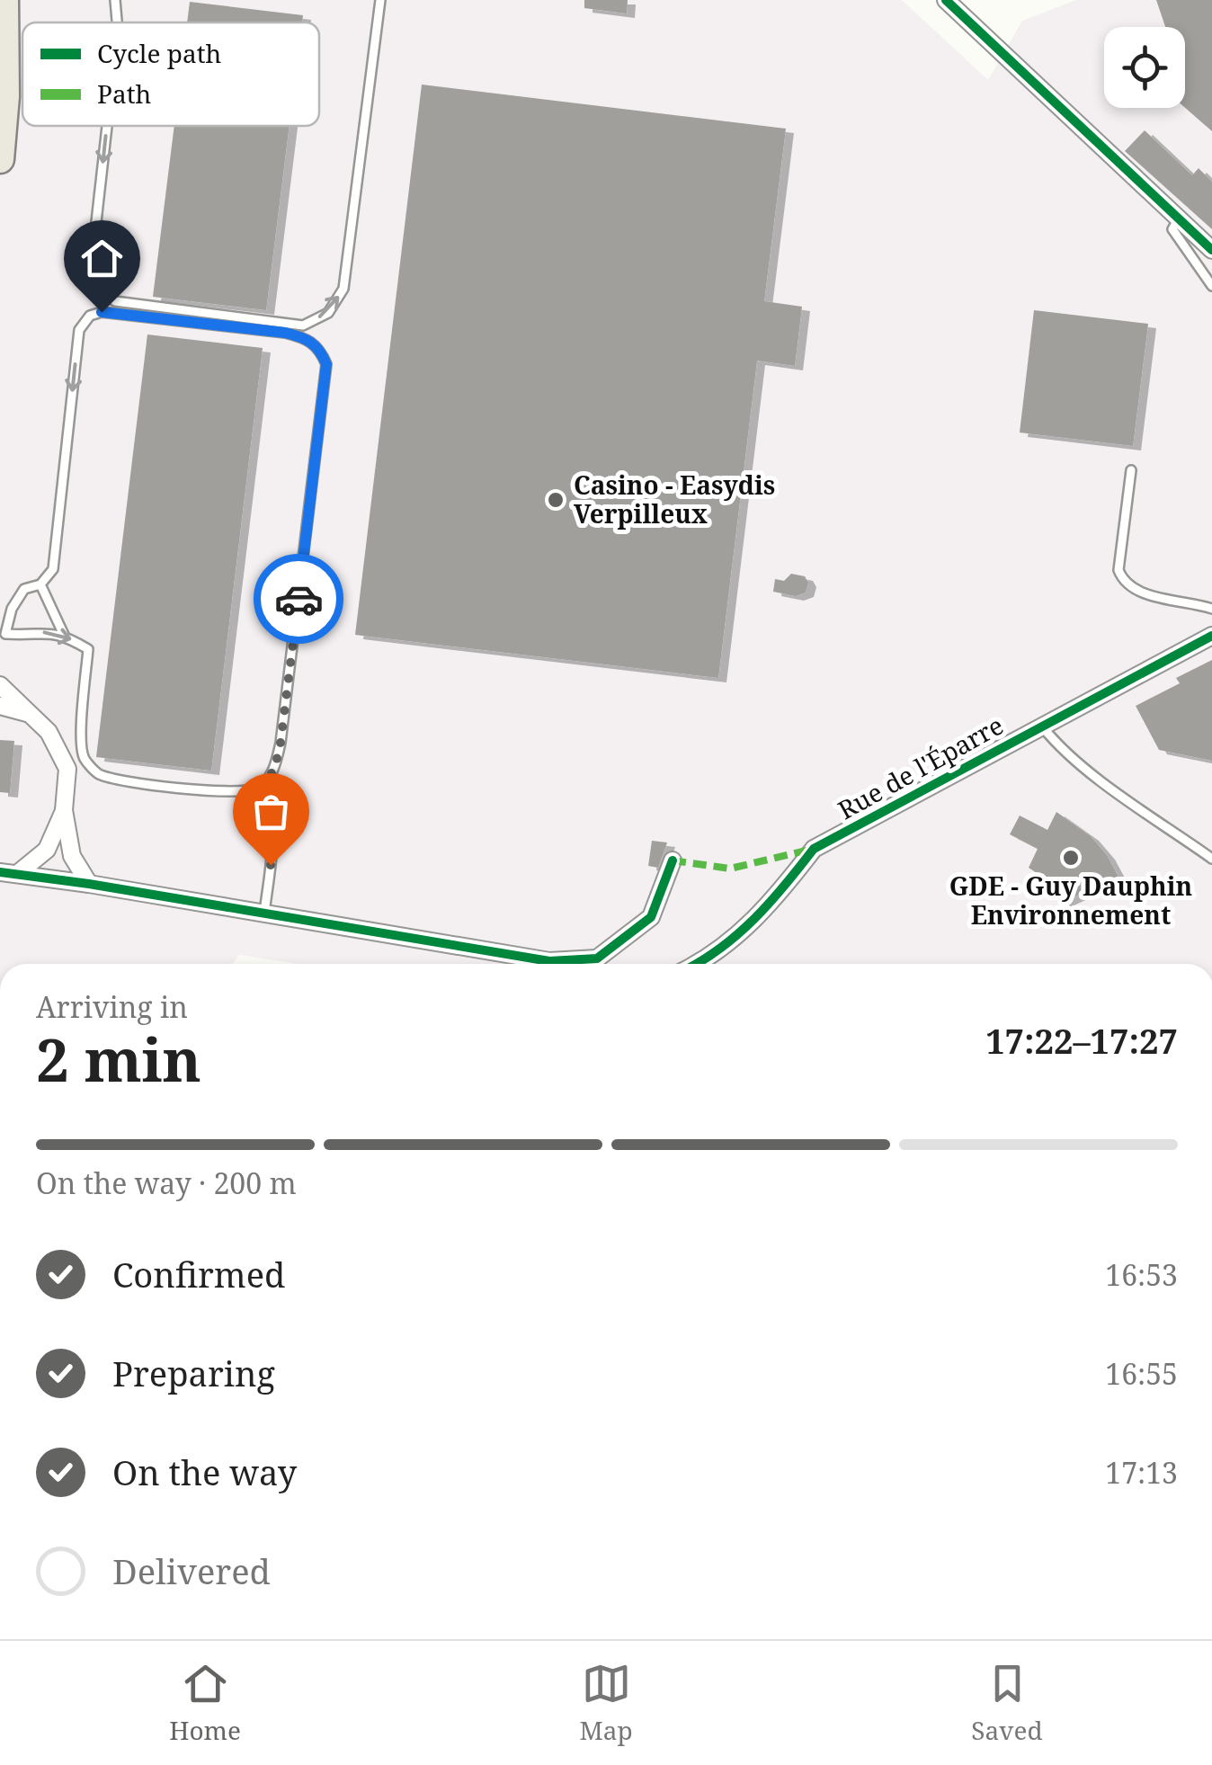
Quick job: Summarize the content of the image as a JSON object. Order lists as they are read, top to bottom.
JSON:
{
  "streets": {
    "street": ["Rue de l'Éparre"]
  },
  "places": ["Casino - Easydis Verpilleux", "GDE - Guy Dauphin Environnement"],
  "legend": ["Cycle path", "Path"],
  "page": {
    "heading": ["2 min", "Arriving in", "17:22–17:27"],
    "bar": "On the way · 200 m",
    "list": [
      ["Confirmed", "16:53"],
      ["Preparing", "16:55"],
      ["On the way", "17:13"],
      "Delivered"
    ],
    "tabs": ["Home", "Map", "Saved"]
  }
}
